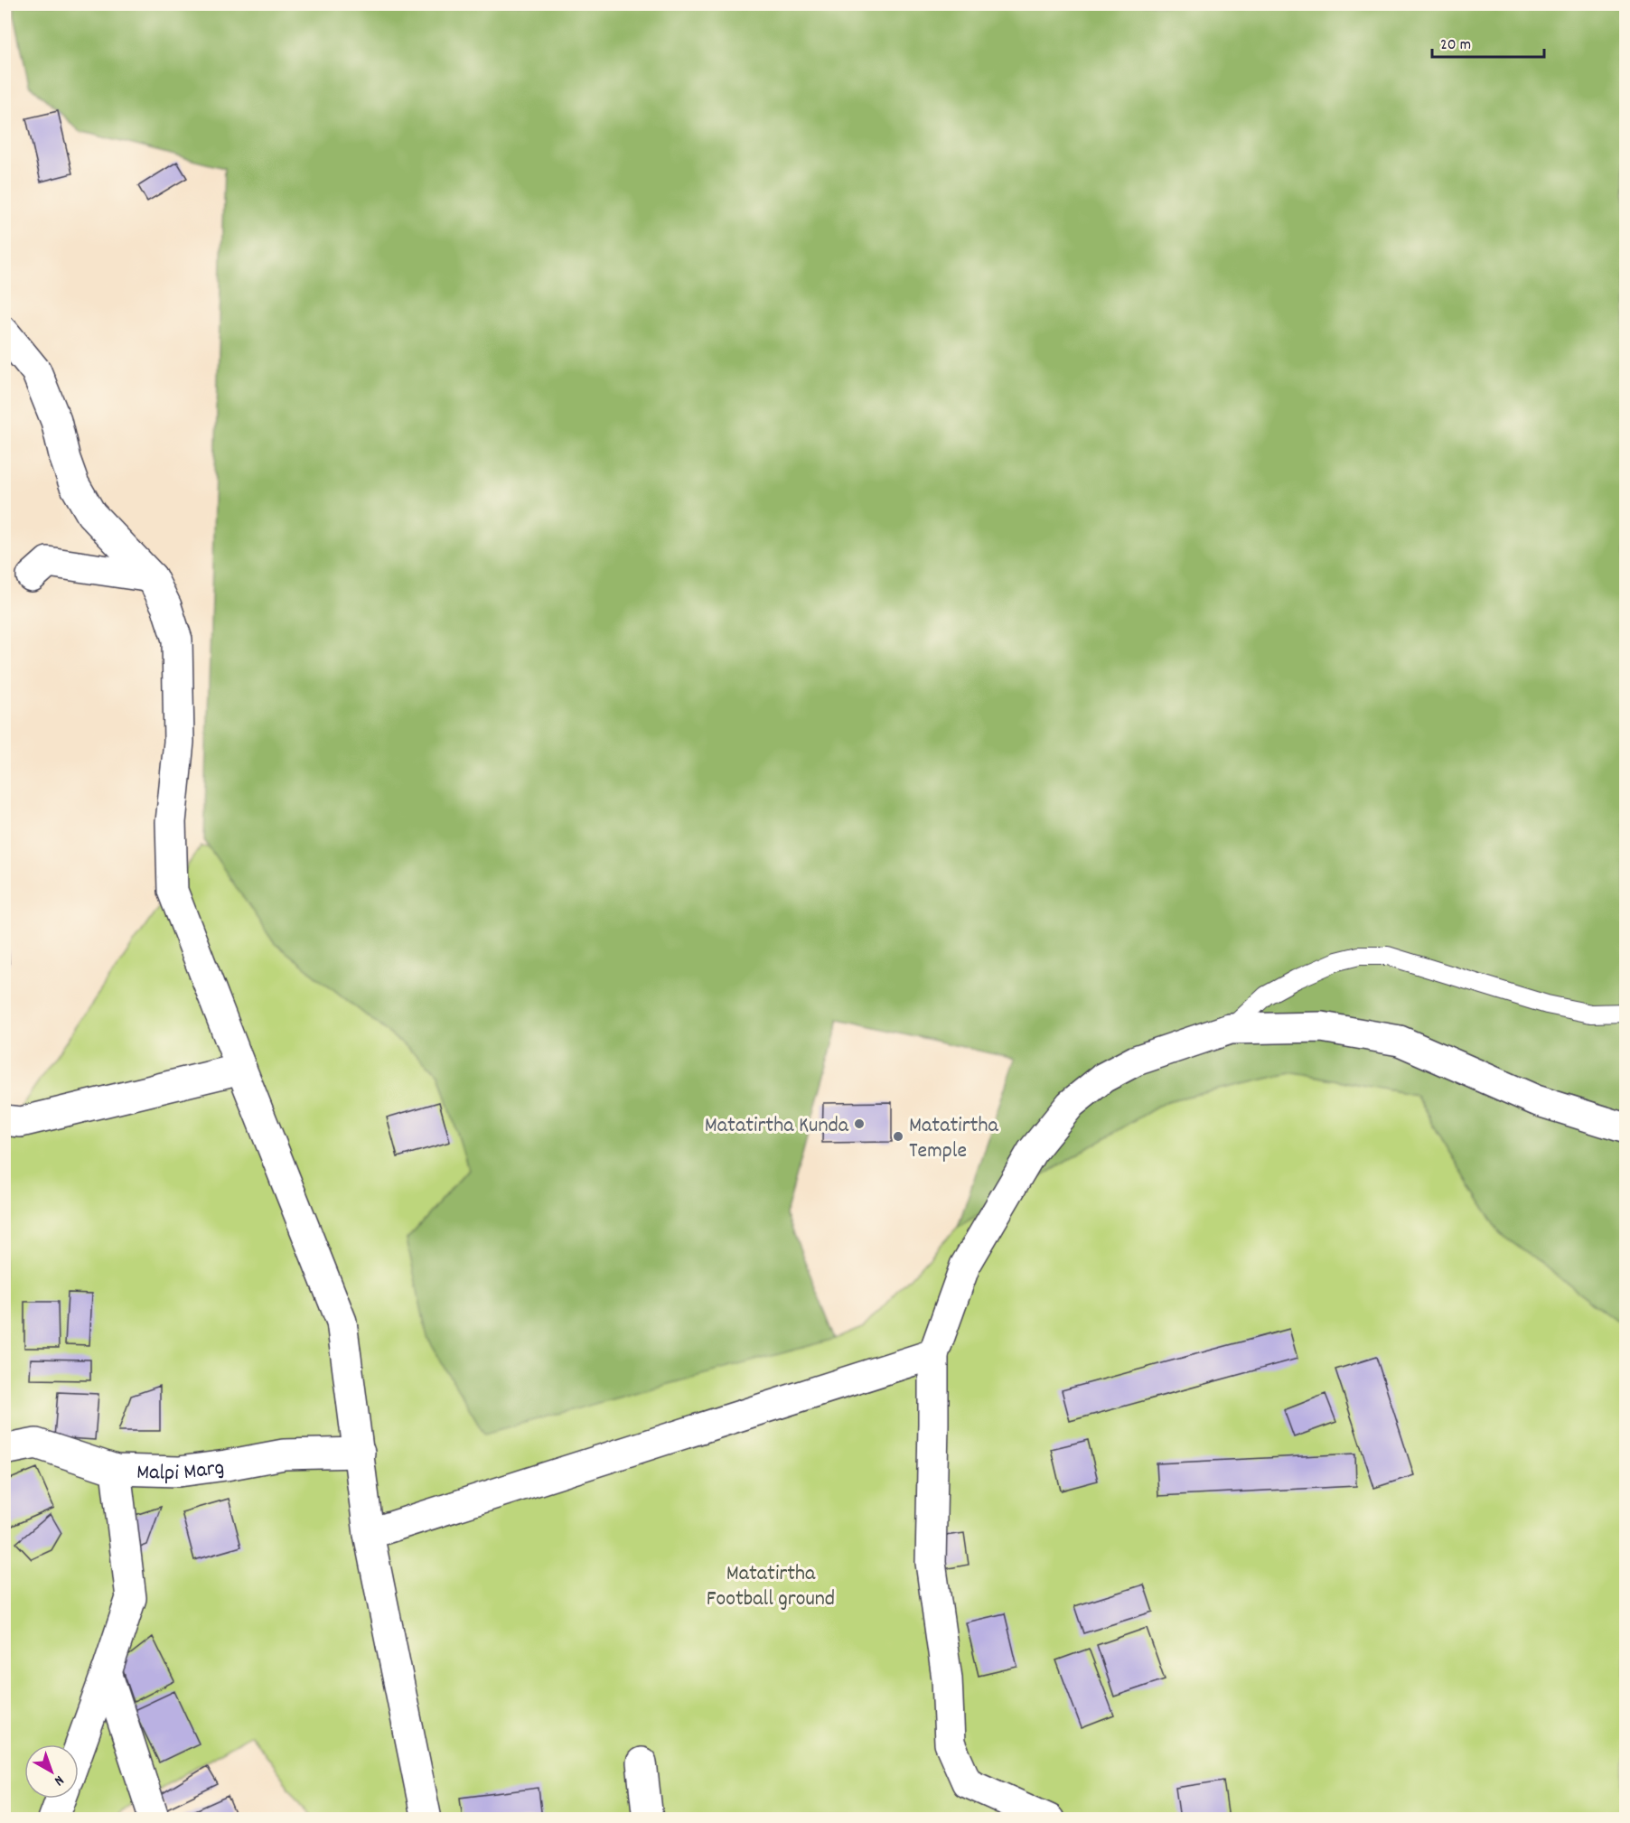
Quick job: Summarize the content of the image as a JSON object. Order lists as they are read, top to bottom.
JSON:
{
  "streets": {
    "street": ["Malpi Marg"]
  },
  "parks": ["Matatirtha Football ground"],
  "places": ["Matatirtha Kunda", "Matatirtha Temple"],
  "scale_bar": "20 m",
  "north": "bottom right"
}
